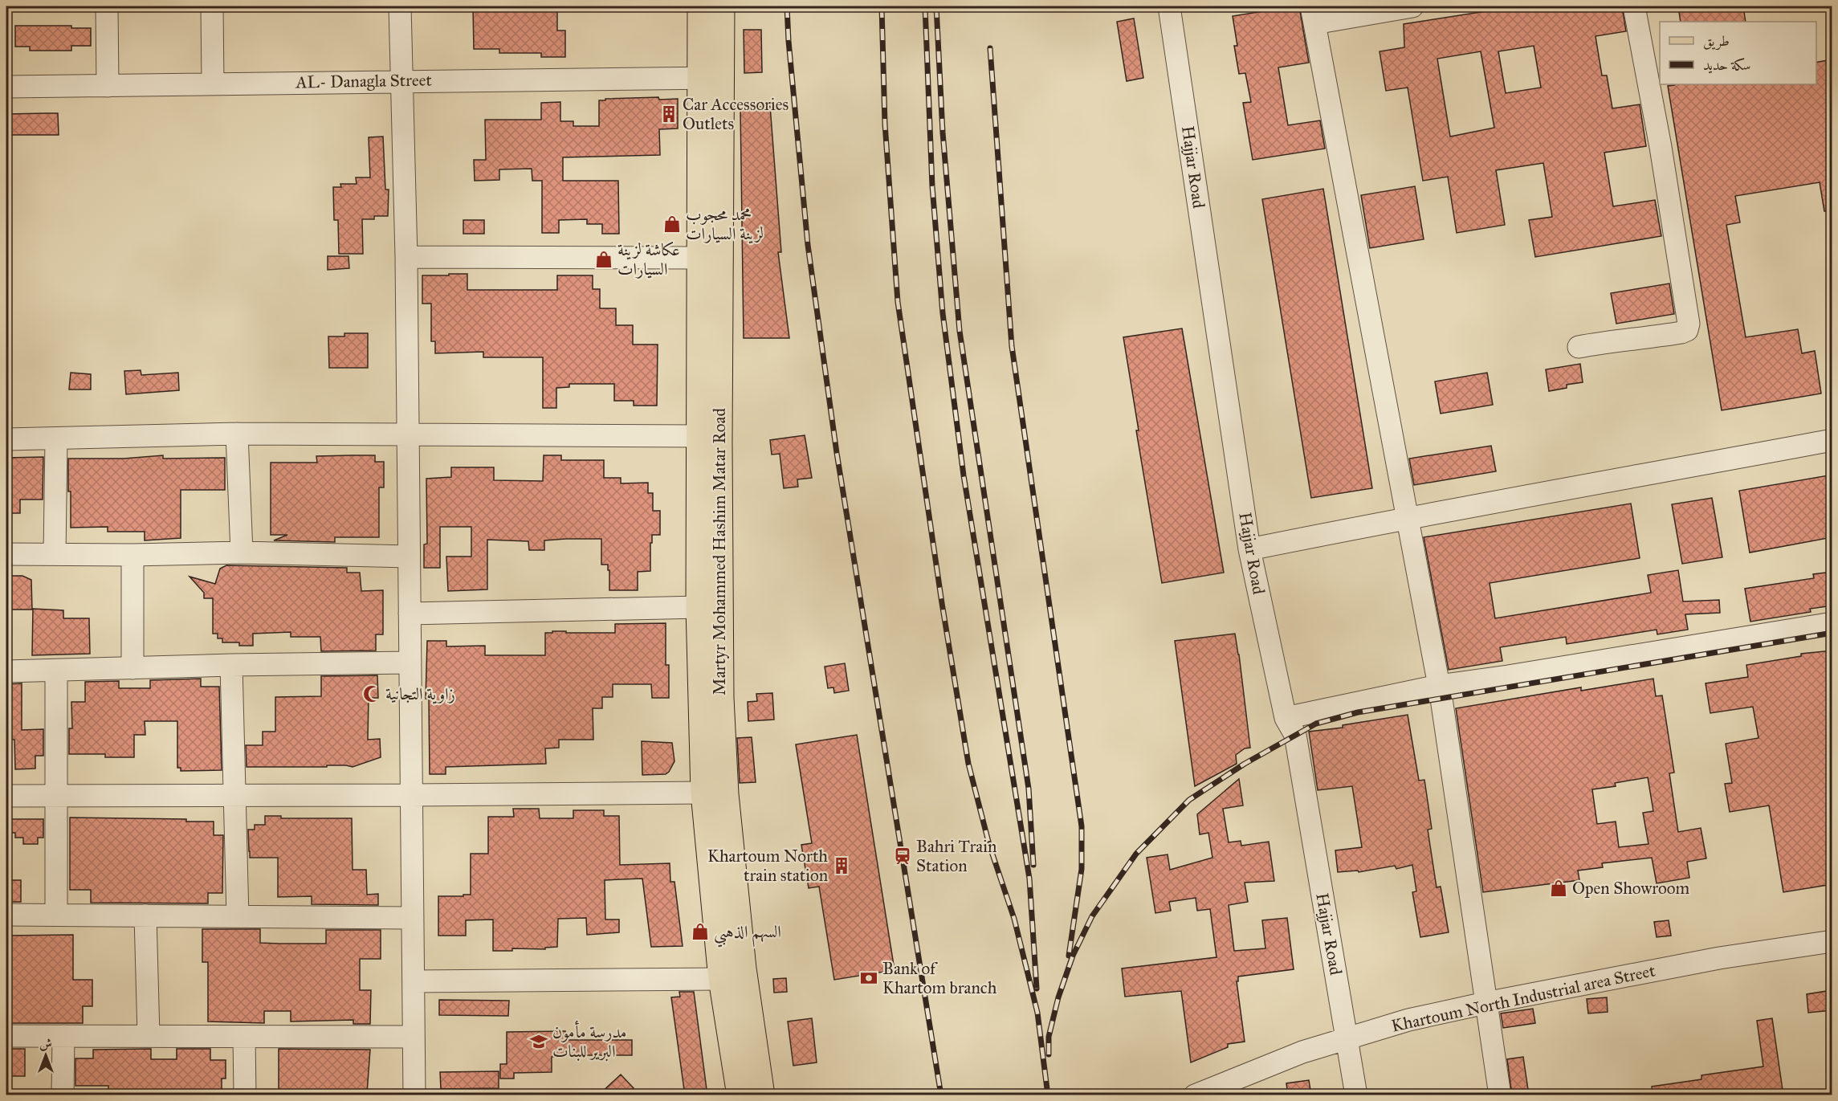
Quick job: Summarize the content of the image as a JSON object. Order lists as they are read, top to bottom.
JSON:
{
  "streets": {
    "main road": ["Martyr Mohammed Hashim Matar Road"],
    "street": ["AL- Danagla Street", "Hajjar Road", "Khartoum North Industrial area Street"]
  },
  "crossings": [
    ["AL- Danagla Street", "Martyr Mohammed Hashim Matar Road"],
    ["Hajjar Road", "Khartoum North Industrial area Street"]
  ],
  "places": {
    "building": ["Car Accessories Outlets", "Khartoum North train station"],
    "shop": [
      "محمد محجوب لزينة السيارات",
      "عكاشة لزينة السيارات",
      "Open Showroom",
      "السهم الذهبي"
    ],
    "mosque": ["زاوية التجانية"],
    "station": ["Bahri Train Station"],
    "bank": ["Bank of Khartom branch"],
    "school or university": ["مدرسة مأمون البرير للبنات"]
  },
  "legend": ["طريق", "سكة حديد"],
  "north": "top"
}
